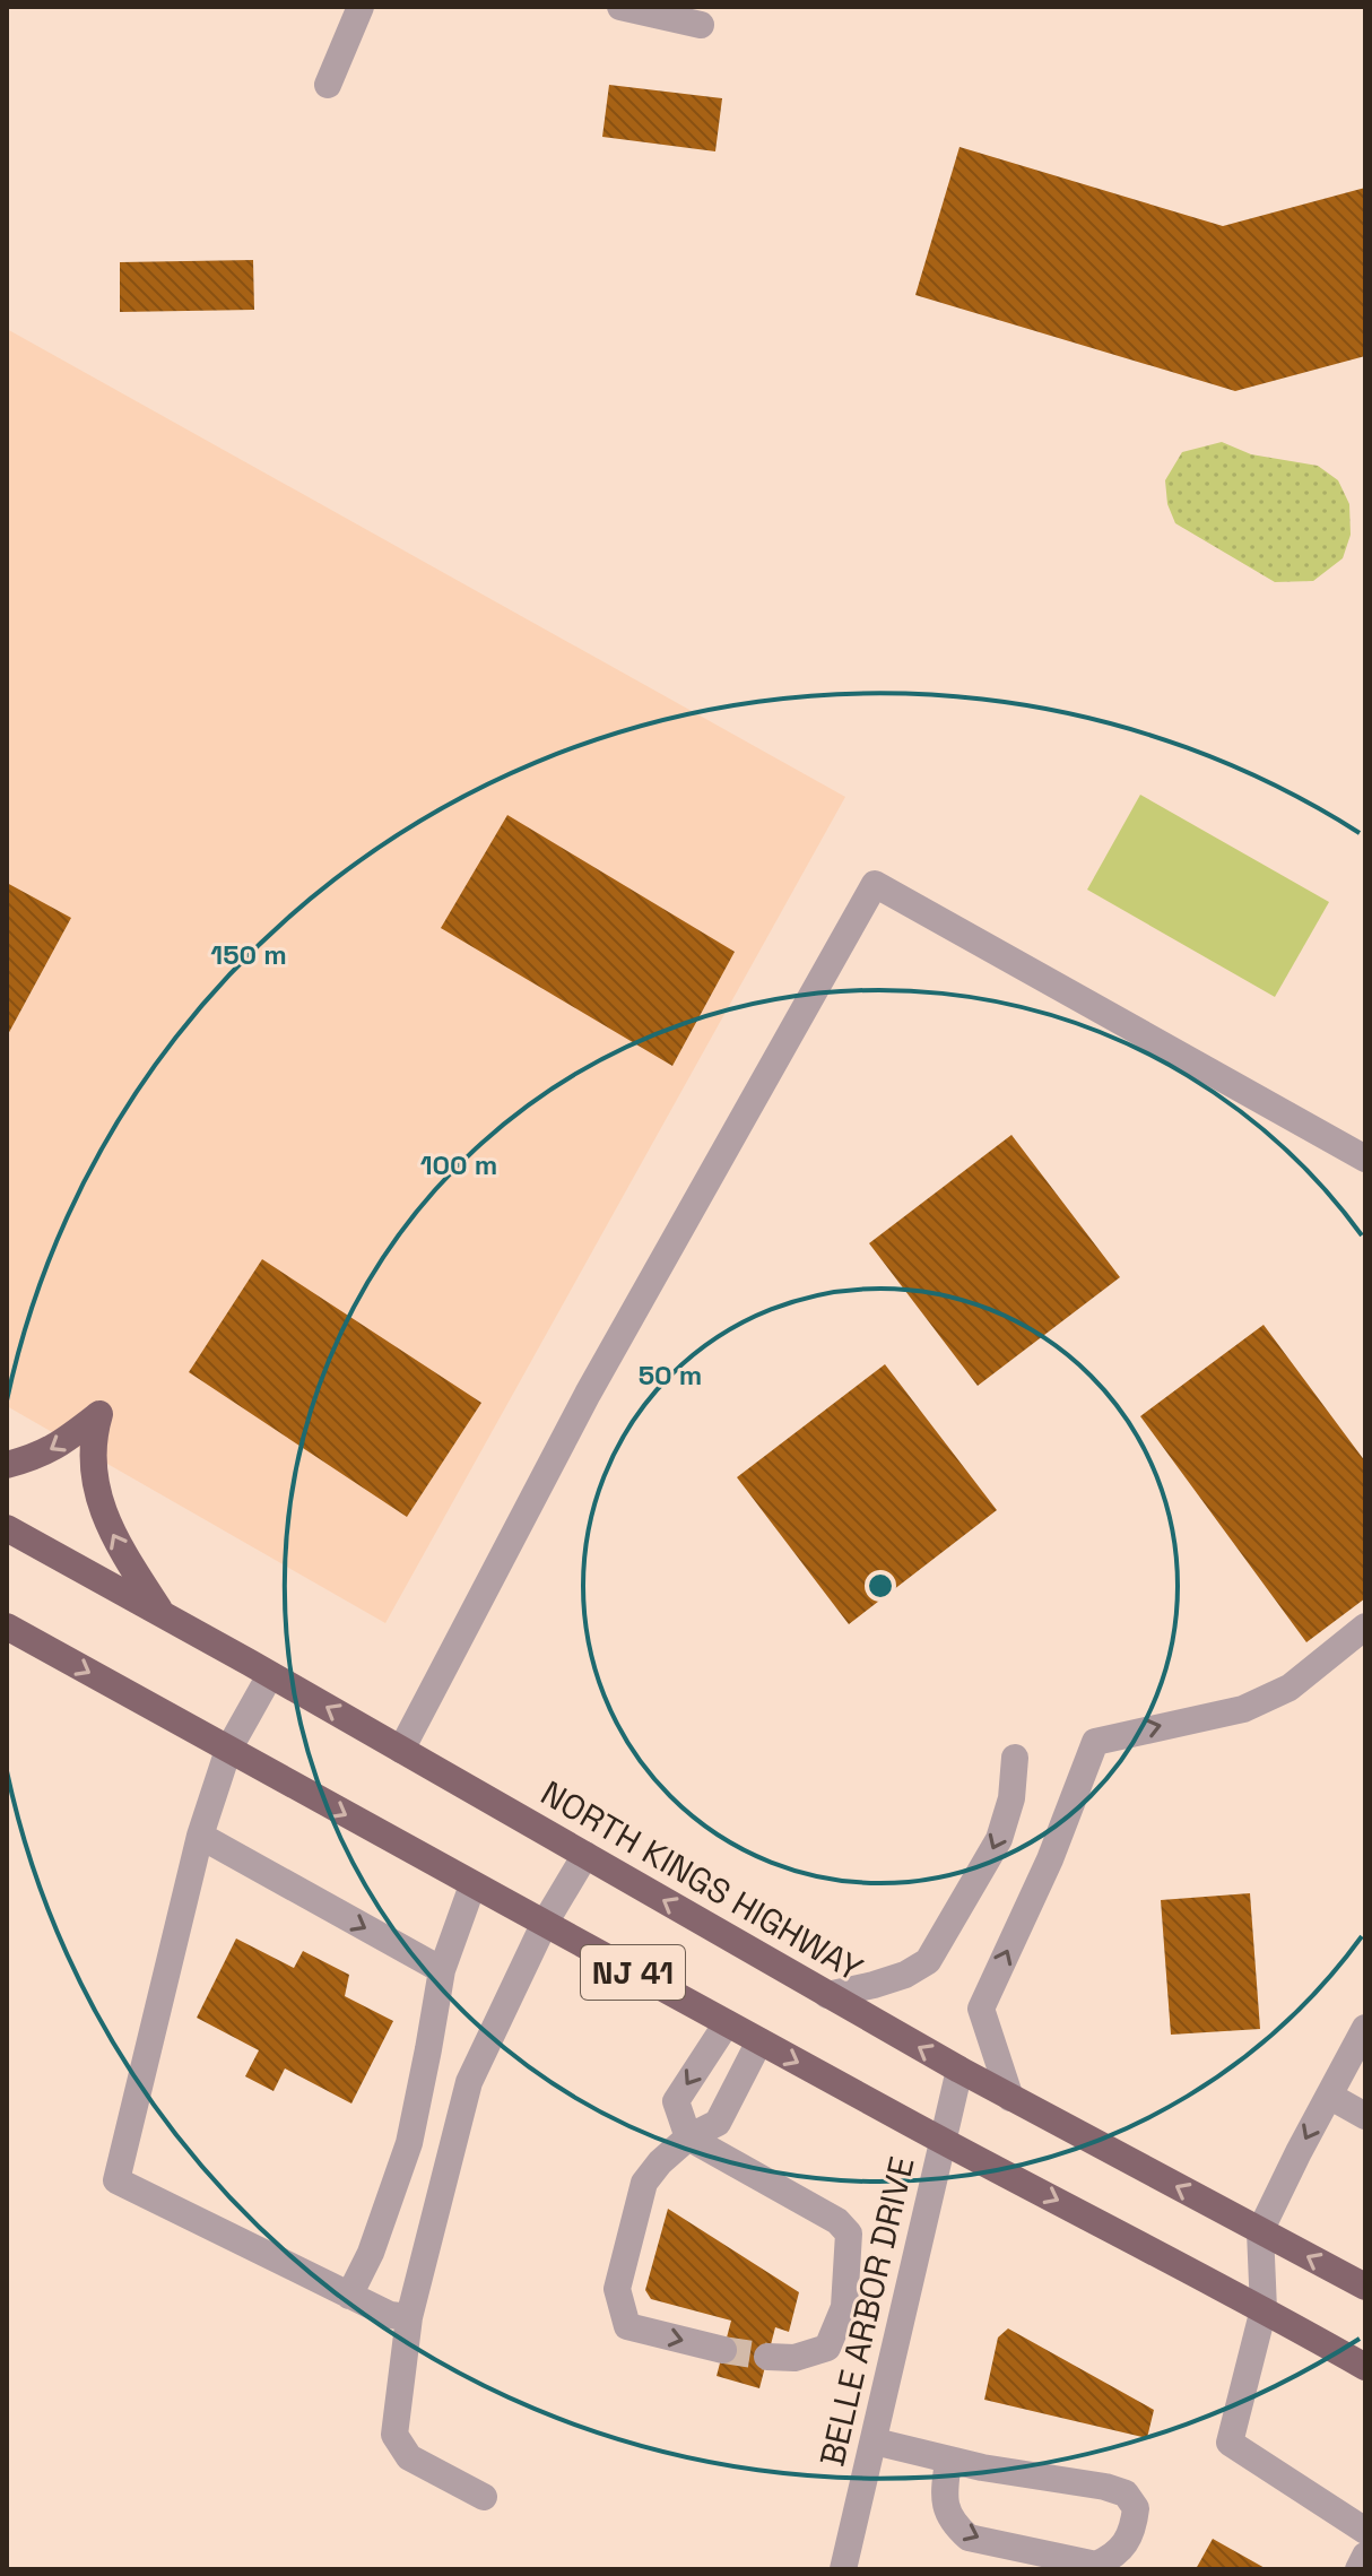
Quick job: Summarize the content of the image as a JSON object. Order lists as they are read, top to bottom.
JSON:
{
  "streets": {
    "main road": ["NORTH KINGS HIGHWAY", "NJ 41"],
    "street": ["BELLE ARBOR DRIVE"]
  },
  "crossings": [
    ["NORTH KINGS HIGHWAY", "BELLE ARBOR DRIVE"],
    ["NJ 41", "BELLE ARBOR DRIVE"]
  ],
  "rings": ["150 m", "100 m", "50 m"]
}
